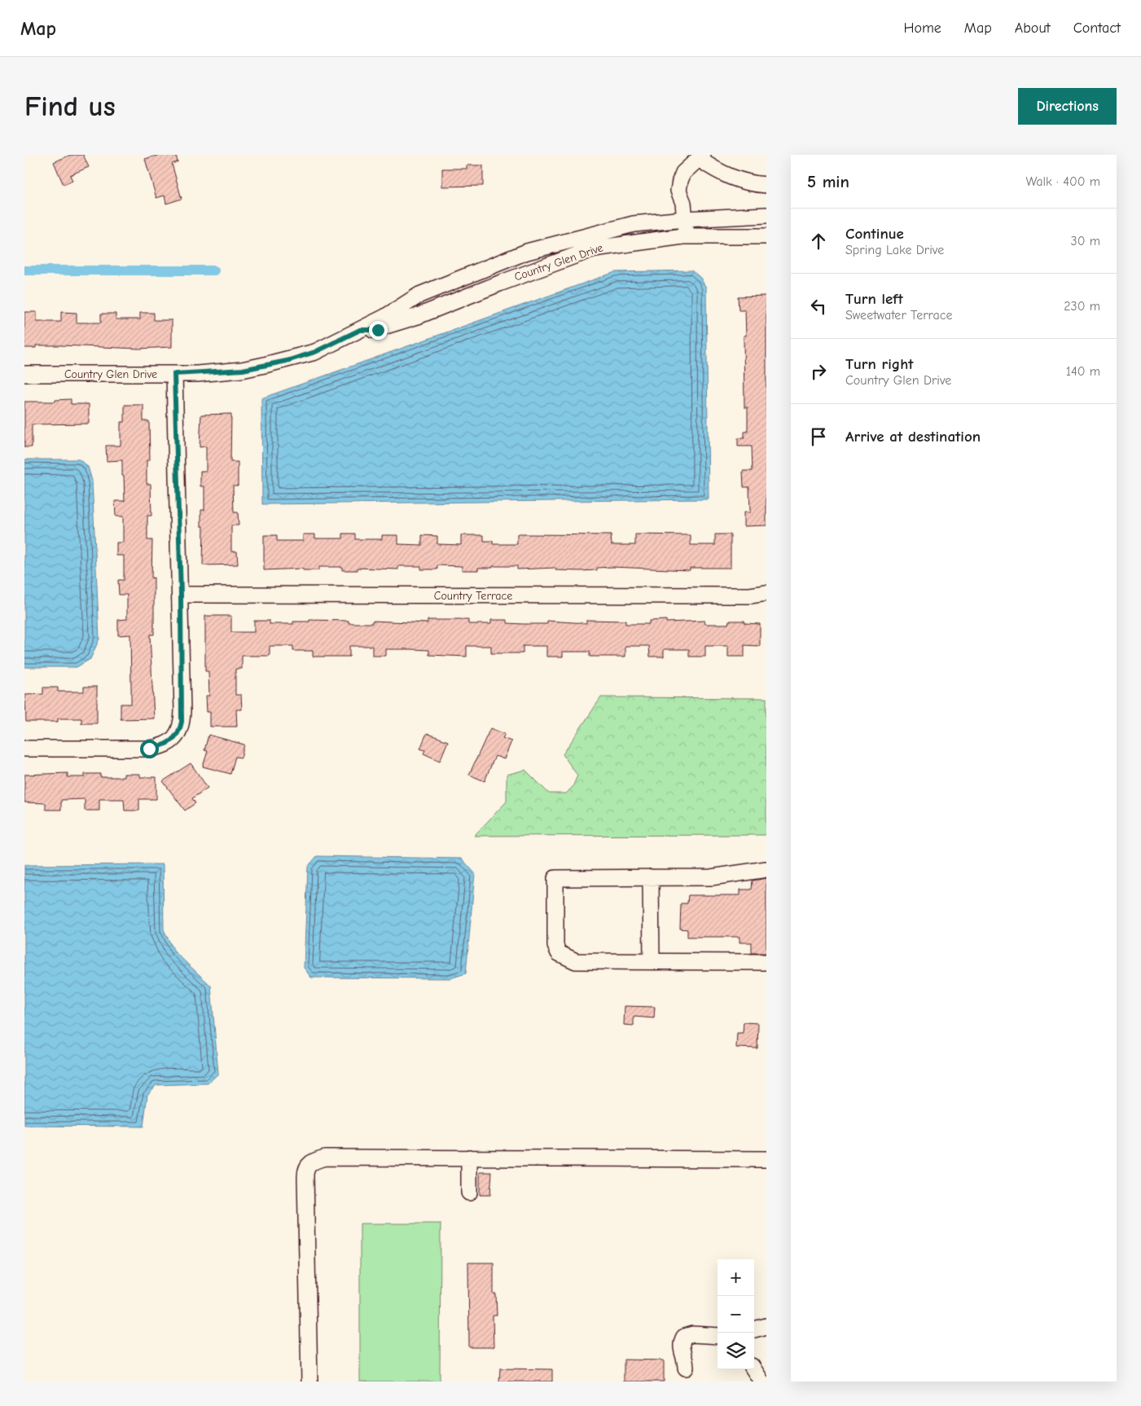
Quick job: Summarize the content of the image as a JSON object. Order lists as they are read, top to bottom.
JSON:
{
  "streets": {
    "street": ["Country Glen Drive", "Country Terrace"]
  },
  "page": {
    "header": "Map",
    "nav": [
      "Home",
      "Map",
      "About",
      "Contact"
    ],
    "buttons": "Directions",
    "title": "Find us",
    "heading": ["5 min", "Walk · 400 m"],
    "list": [
      ["Continue", "Spring Lake Drive", "30 m"],
      ["Turn left", "Sweetwater Terrace", "230 m"],
      ["Turn right", "Country Glen Drive", "140 m"],
      "Arrive at destination"
    ],
    "map_buttons": ["+", "−"]
  }
}
